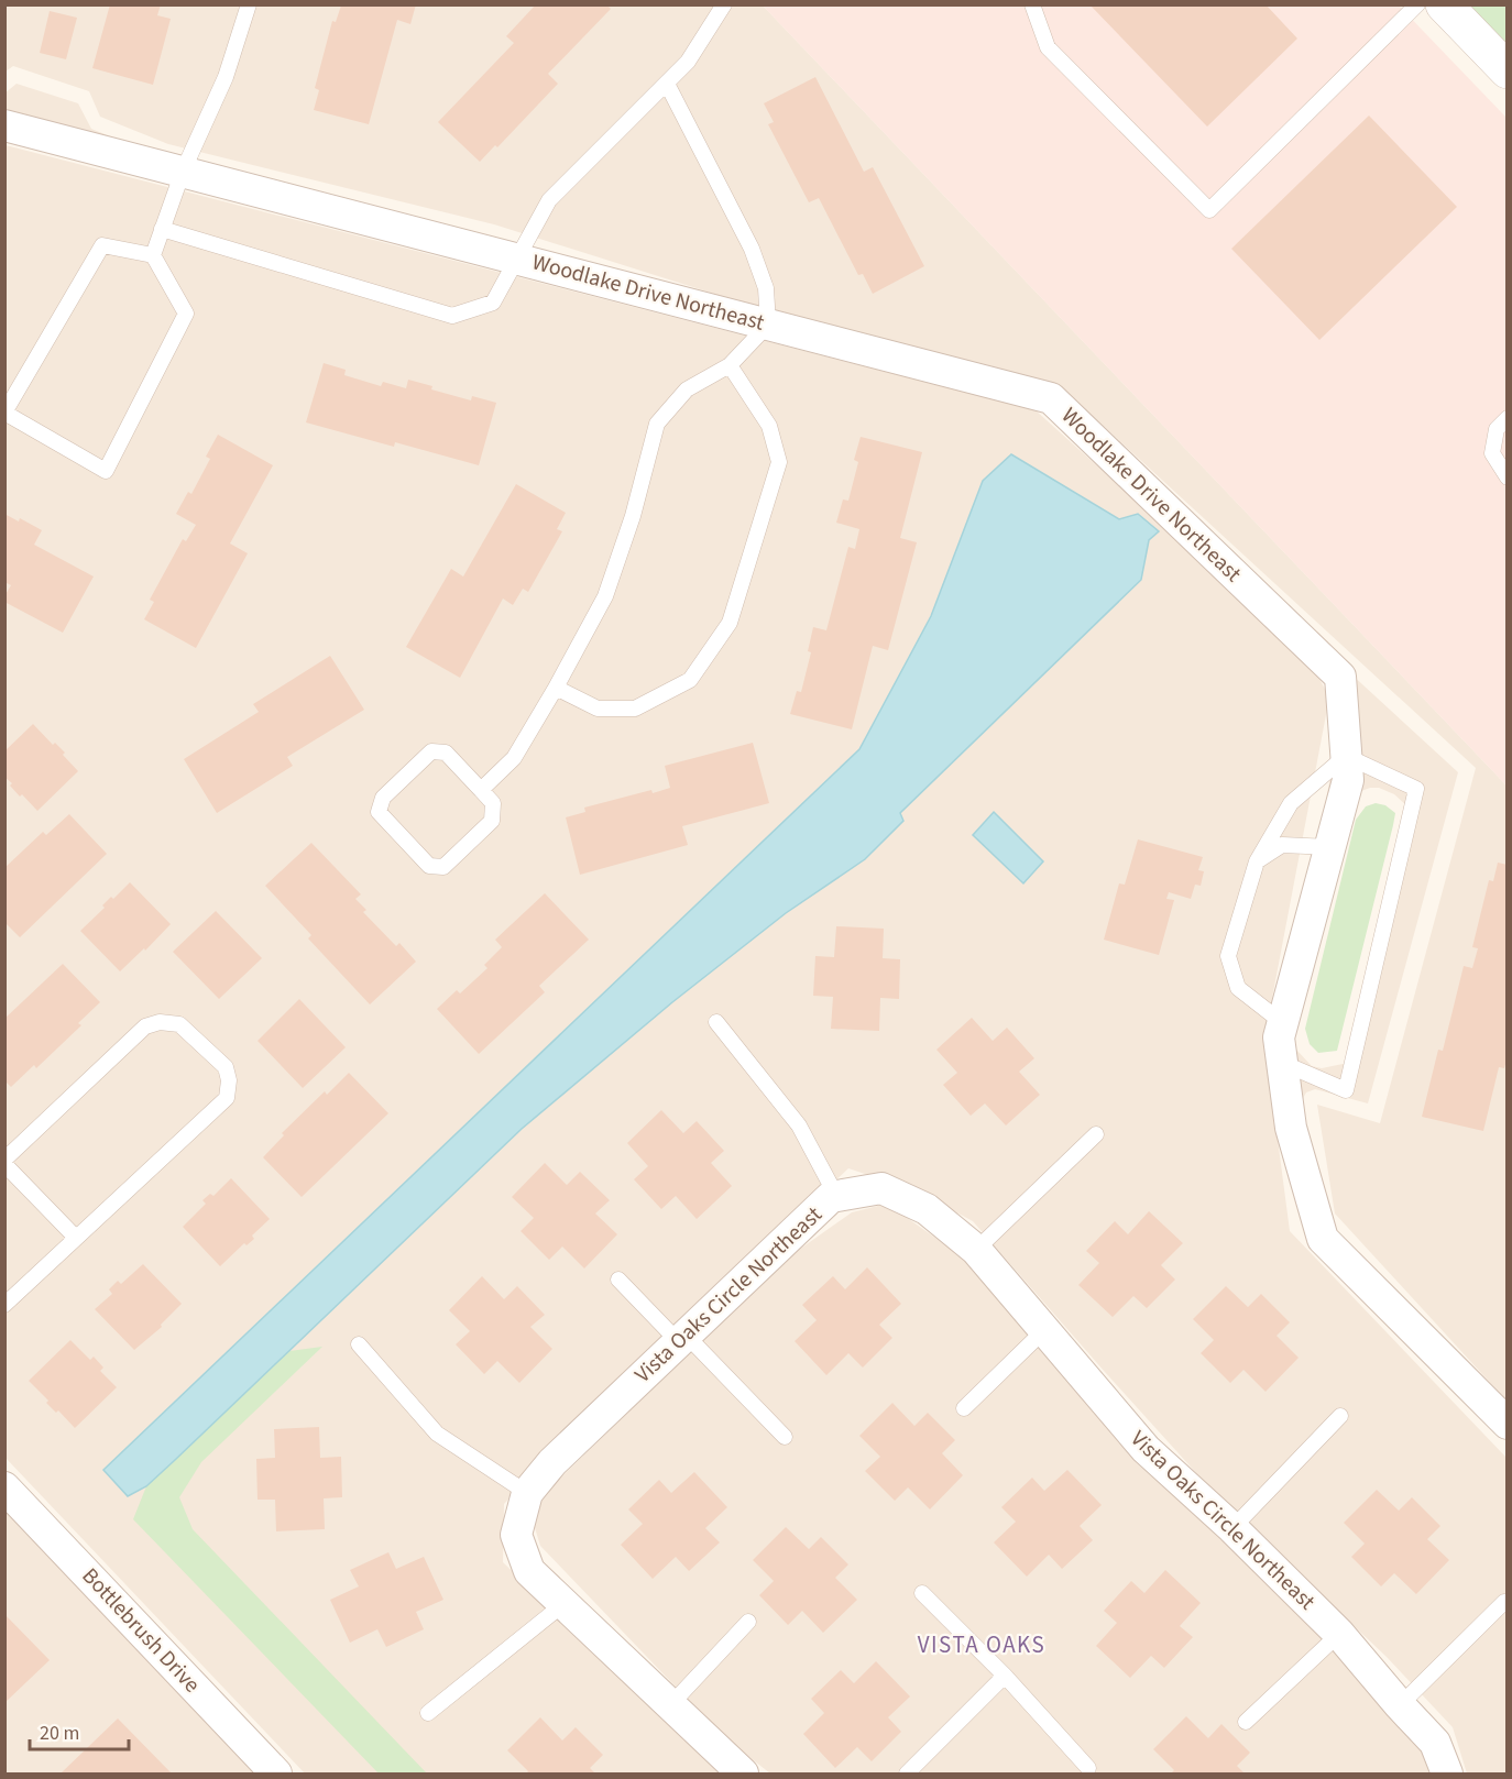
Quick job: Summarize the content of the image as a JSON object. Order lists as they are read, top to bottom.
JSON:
{
  "streets": {
    "street": ["Woodlake Drive Northeast", "Vista Oaks Circle Northeast", "Bottlebrush Drive"]
  },
  "districts": ["VISTA OAKS"],
  "scale_bar": "20 m"
}
